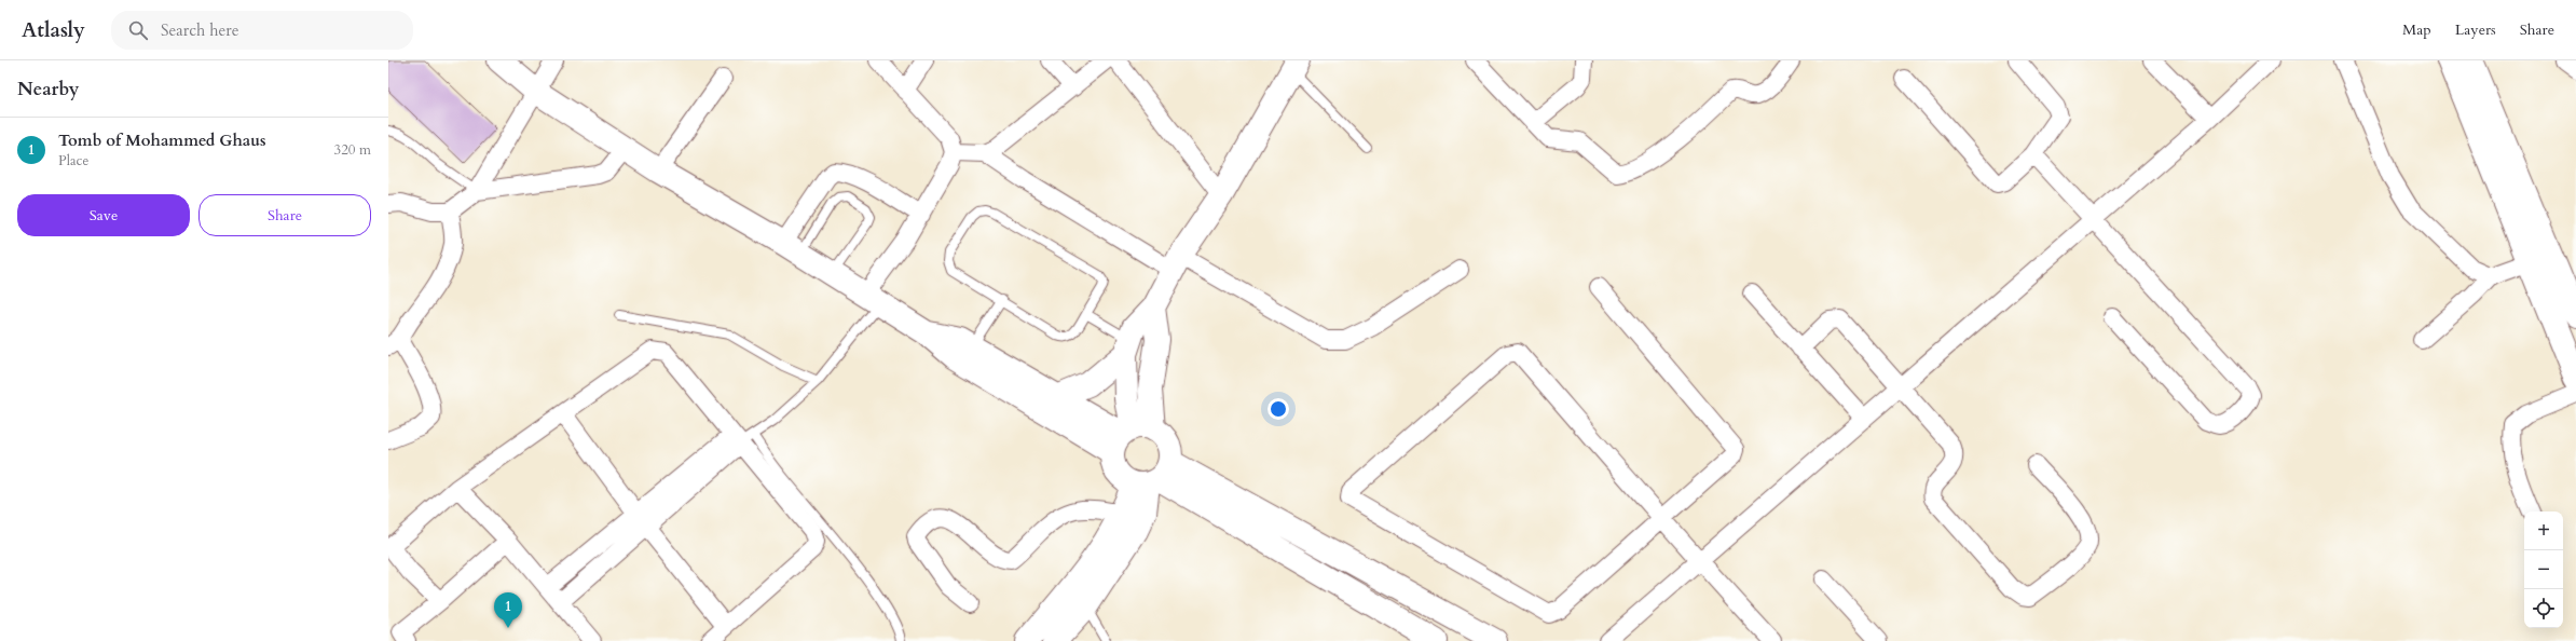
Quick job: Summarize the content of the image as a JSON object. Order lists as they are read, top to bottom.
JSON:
{
  "page": {
    "header": "Atlasly",
    "search": "Search here",
    "nav": ["Map", "Layers", "Share"],
    "heading": "Nearby",
    "list": [
      {
        "mark": "1",
        "name": "Tomb of Mohammed Ghaus",
        "note": "Place",
        "value": "320 m"
      }
    ],
    "buttons": ["Save", "Share"],
    "map_buttons": ["+", "−"],
    "pins": "1"
  }
}
